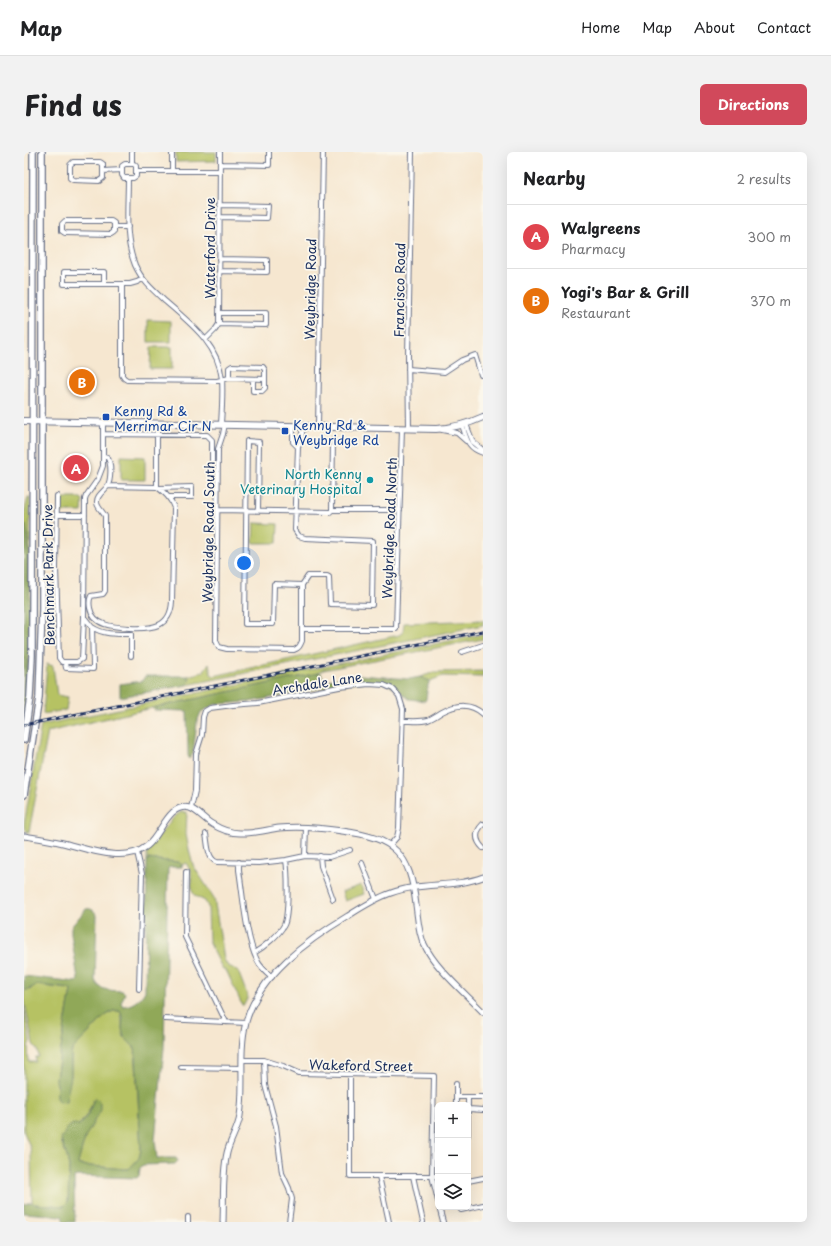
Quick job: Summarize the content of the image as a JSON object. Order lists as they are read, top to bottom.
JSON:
{
  "streets": {
    "street": [
      "Waterford Drive",
      "Weybridge Road",
      "Francisco Road",
      "Weybridge Road North",
      "Weybridge Road South",
      "Benchmark Park Drive",
      "Archdale Lane",
      "Wakeford Street"
    ]
  },
  "crossings": [
    ["Weybridge Road North", "Weybridge Road South"]
  ],
  "places": {
    "transit": ["Kenny Rd & Merrimar Cir N", "Kenny Rd & Weybridge Rd"],
    "other": ["North Kenny Veterinary Hospital"]
  },
  "page": {
    "header": "Map",
    "nav": [
      "Home",
      "Map",
      "About",
      "Contact"
    ],
    "title": "Find us",
    "buttons": "Directions",
    "heading": ["Nearby", "2 results"],
    "list": [
      {
        "mark": "A",
        "name": "Walgreens",
        "note": "Pharmacy",
        "value": "300 m"
      },
      {
        "mark": "B",
        "name": "Yogi's Bar & Grill",
        "note": "Restaurant",
        "value": "370 m"
      }
    ],
    "pins": ["B", "A"],
    "map_buttons": ["+", "−"]
  }
}
